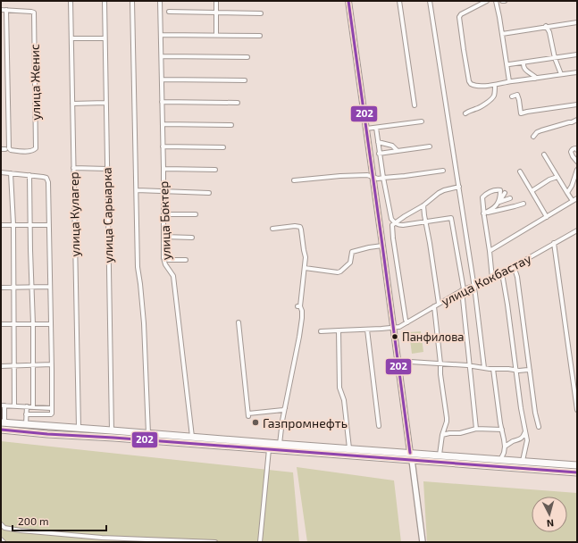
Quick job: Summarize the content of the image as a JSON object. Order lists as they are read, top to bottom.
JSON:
{
  "streets": {
    "street": [
      "улица Женис",
      "улица Кулагер",
      "улица Сарыарка",
      "улица Боктер",
      "улица Кокбастау"
    ]
  },
  "places": ["Панфилова", "Газпромнефть"],
  "lines": ["transit line 202"],
  "scale_bar": "200 m",
  "north": "bottom"
}
